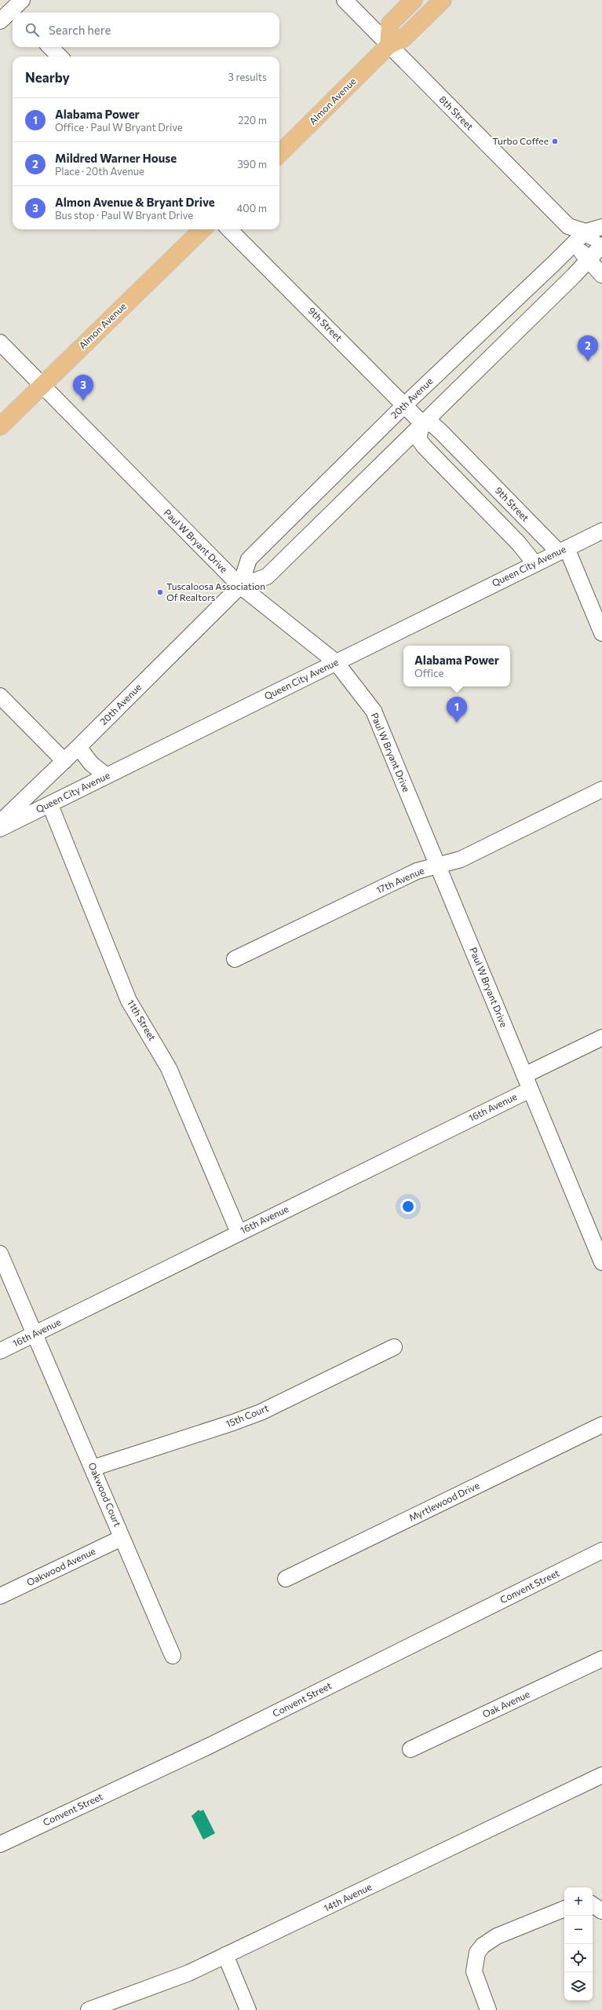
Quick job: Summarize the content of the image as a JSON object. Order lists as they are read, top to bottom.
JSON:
{
  "streets": {
    "main road": ["Almon Avenue"],
    "street": [
      "8th Street",
      "9th Street",
      "20th Avenue",
      "Paul W Bryant Drive",
      "Queen City Avenue",
      "17th Avenue",
      "11th Street",
      "16th Avenue",
      "15th Court",
      "Oakwood Court",
      "Myrtlewood Drive",
      "Oakwood Avenue",
      "Convent Street",
      "Oak Avenue",
      "14th Avenue"
    ]
  },
  "crossings": [
    ["Almon Avenue", "8th Street"],
    ["Almon Avenue", "Paul W Bryant Drive"],
    ["8th Street", "20th Avenue"],
    ["9th Street", "20th Avenue"],
    ["9th Street", "Queen City Avenue"],
    ["20th Avenue", "Paul W Bryant Drive"],
    ["Paul W Bryant Drive", "Queen City Avenue"],
    ["Paul W Bryant Drive", "17th Avenue"],
    ["Paul W Bryant Drive", "16th Avenue"],
    ["Queen City Avenue", "11th Street"],
    ["11th Street", "16th Avenue"],
    ["16th Avenue", "Oakwood Court"],
    ["15th Court", "Oakwood Court"],
    ["Oakwood Court", "Oakwood Avenue"]
  ],
  "places": ["Turbo Coffee", "Tuscaloosa Association Of Realtors"],
  "page": {
    "search": "Search here",
    "heading": ["Nearby", "3 results"],
    "list": [
      {
        "mark": "1",
        "name": "Alabama Power",
        "note": "Office · Paul W Bryant Drive",
        "value": "220 m"
      },
      {
        "mark": "2",
        "name": "Mildred Warner House",
        "note": "Place · 20th Avenue",
        "value": "390 m"
      },
      {
        "mark": "3",
        "name": "Almon Avenue & Bryant Drive",
        "note": "Bus stop · Paul W Bryant Drive",
        "value": "400 m"
      }
    ],
    "pins": ["2", "3", "1"],
    "popup": ["Alabama Power", "Office"],
    "map_buttons": ["+", "−"]
  }
}
